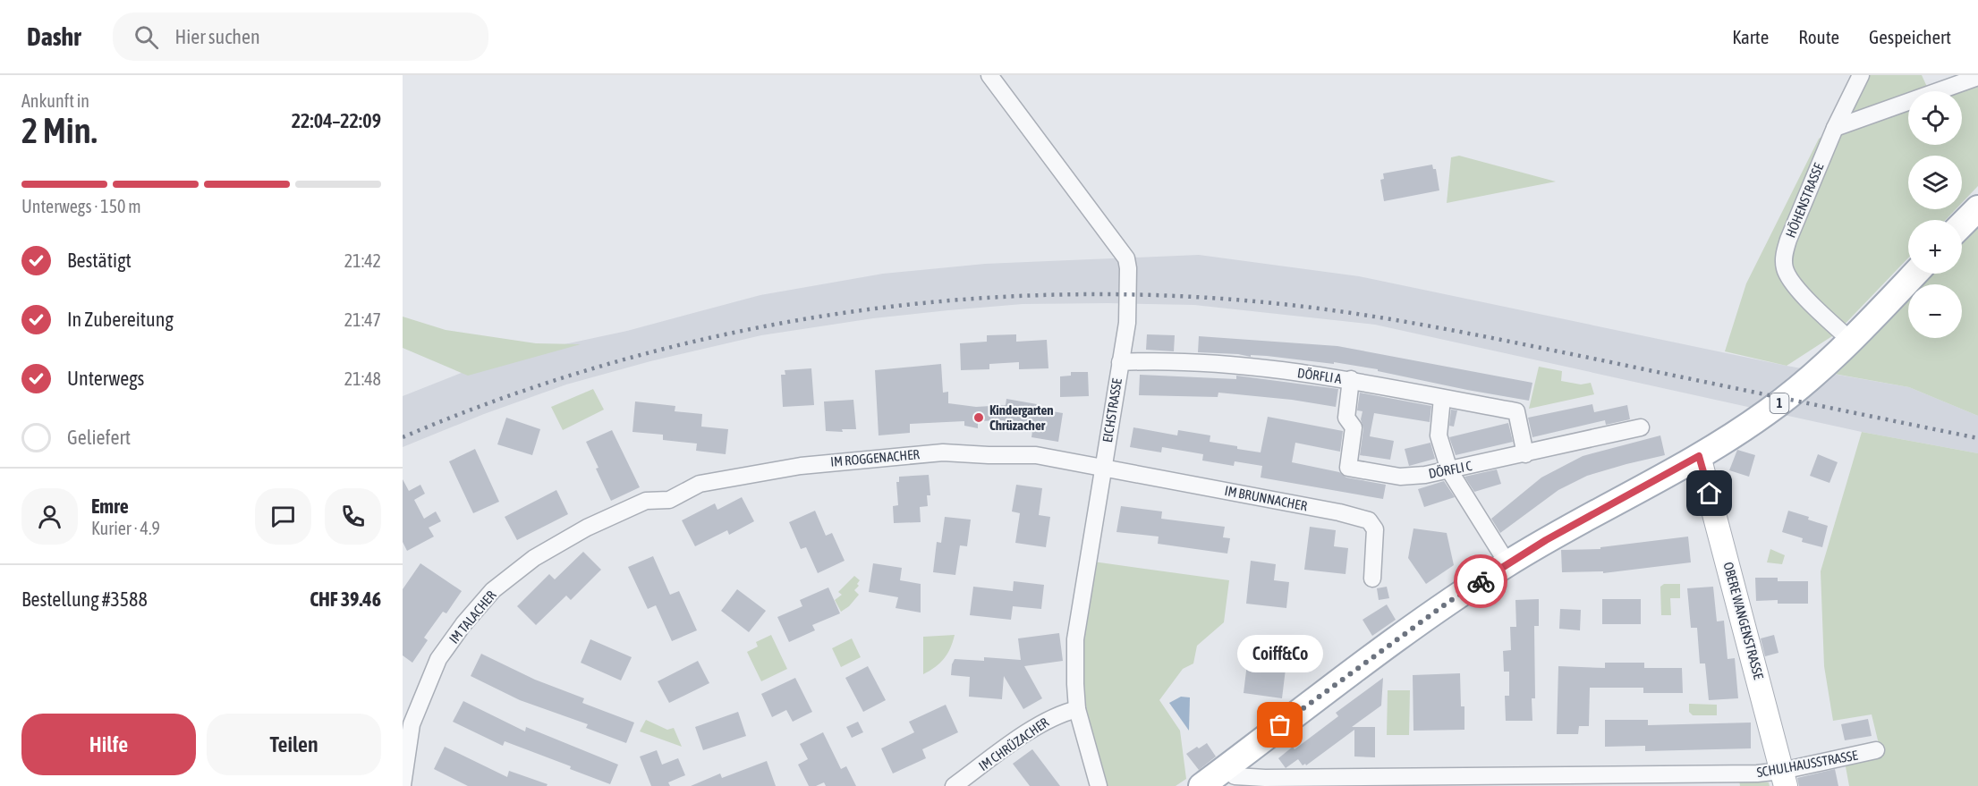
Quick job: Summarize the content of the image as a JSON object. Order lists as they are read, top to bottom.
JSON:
{
  "streets": {
    "main road": ["1"],
    "street": [
      "HÖHENSTRASSE",
      "DÖRFLI A",
      "EICHSTRASSE",
      "IM ROGGENACHER",
      "DÖRFLI C",
      "IM BRUNNACHER",
      "IM TALACHER",
      "OBERE WANGENSTRASSE",
      "IM CHRÜZACHER",
      "SCHULHAUSSTRASSE"
    ]
  },
  "crossings": [
    ["HÖHENSTRASSE", "1"],
    ["DÖRFLI A", "EICHSTRASSE"],
    ["DÖRFLI A", "DÖRFLI C"],
    ["1", "OBERE WANGENSTRASSE"],
    ["1", "SCHULHAUSSTRASSE"],
    ["EICHSTRASSE", "IM ROGGENACHER"],
    ["EICHSTRASSE", "IM BRUNNACHER"],
    ["EICHSTRASSE", "IM CHRÜZACHER"],
    ["IM ROGGENACHER", "IM BRUNNACHER"],
    ["IM ROGGENACHER", "IM TALACHER"],
    ["OBERE WANGENSTRASSE", "SCHULHAUSSTRASSE"]
  ],
  "places": ["Kindergarten Chrüzacher", "Coiff&Co"],
  "page": {
    "header": "Dashr",
    "search": "Hier suchen",
    "nav": ["Karte", "Route", "Gespeichert"],
    "heading": ["2 Min.", "Ankunft in", "22:04–22:09"],
    "panel": [
      "Emre",
      "Kurier · 4.9",
      "Bestellung #3588",
      "CHF 39.46"
    ],
    "map_buttons": ["+", "−"],
    "bar": "Unterwegs · 150 m",
    "list": [
      ["Bestätigt", "21:42"],
      ["In Zubereitung", "21:47"],
      ["Unterwegs", "21:48"],
      "Geliefert"
    ],
    "bubble": "Coiff&Co",
    "buttons": ["Hilfe", "Teilen"]
  }
}
